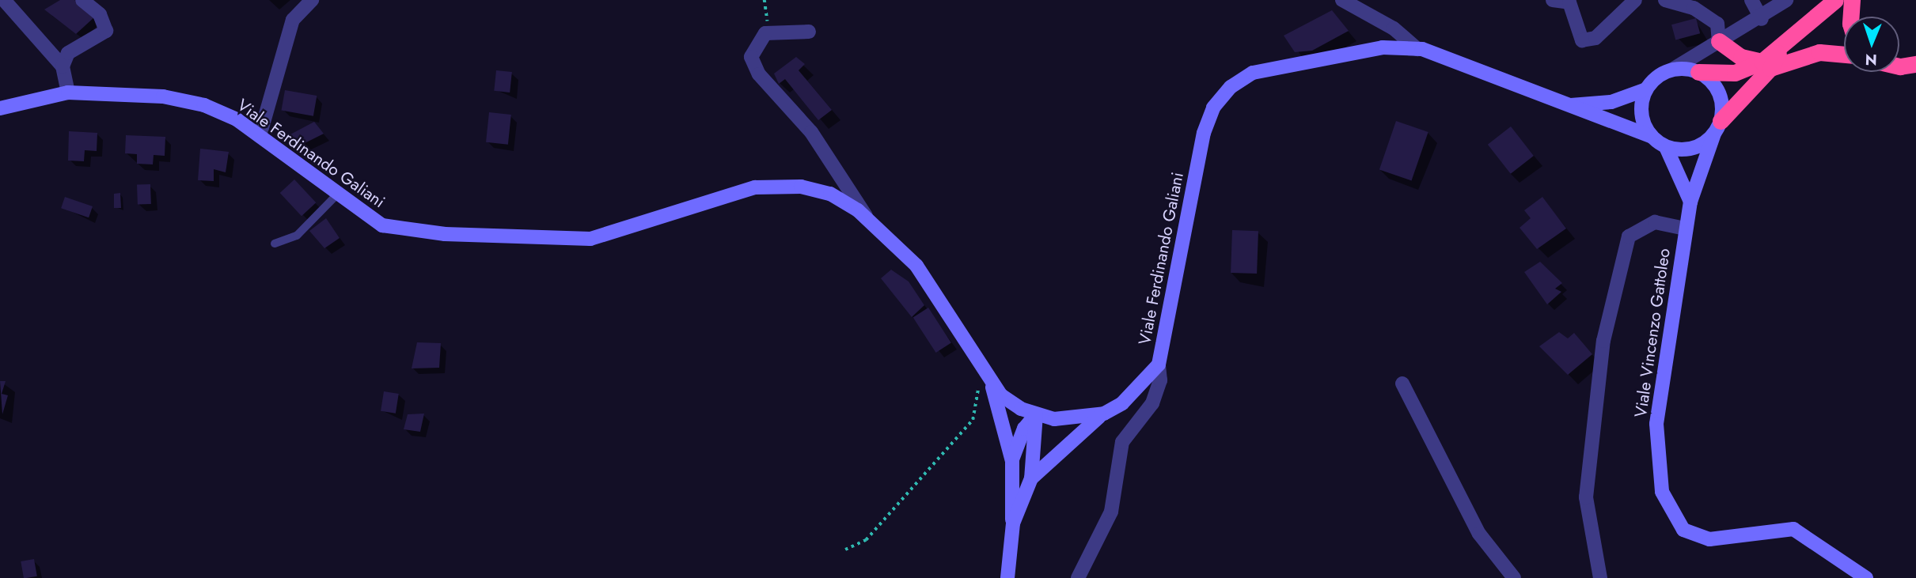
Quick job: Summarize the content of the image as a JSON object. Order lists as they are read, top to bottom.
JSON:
{
  "streets": {
    "main road": ["Viale Ferdinando Galiani", "Viale Vincenzo Gattoleo"]
  },
  "crossings": [
    ["Viale Ferdinando Galiani", "Viale Vincenzo Gattoleo"]
  ],
  "north": "bottom"
}
